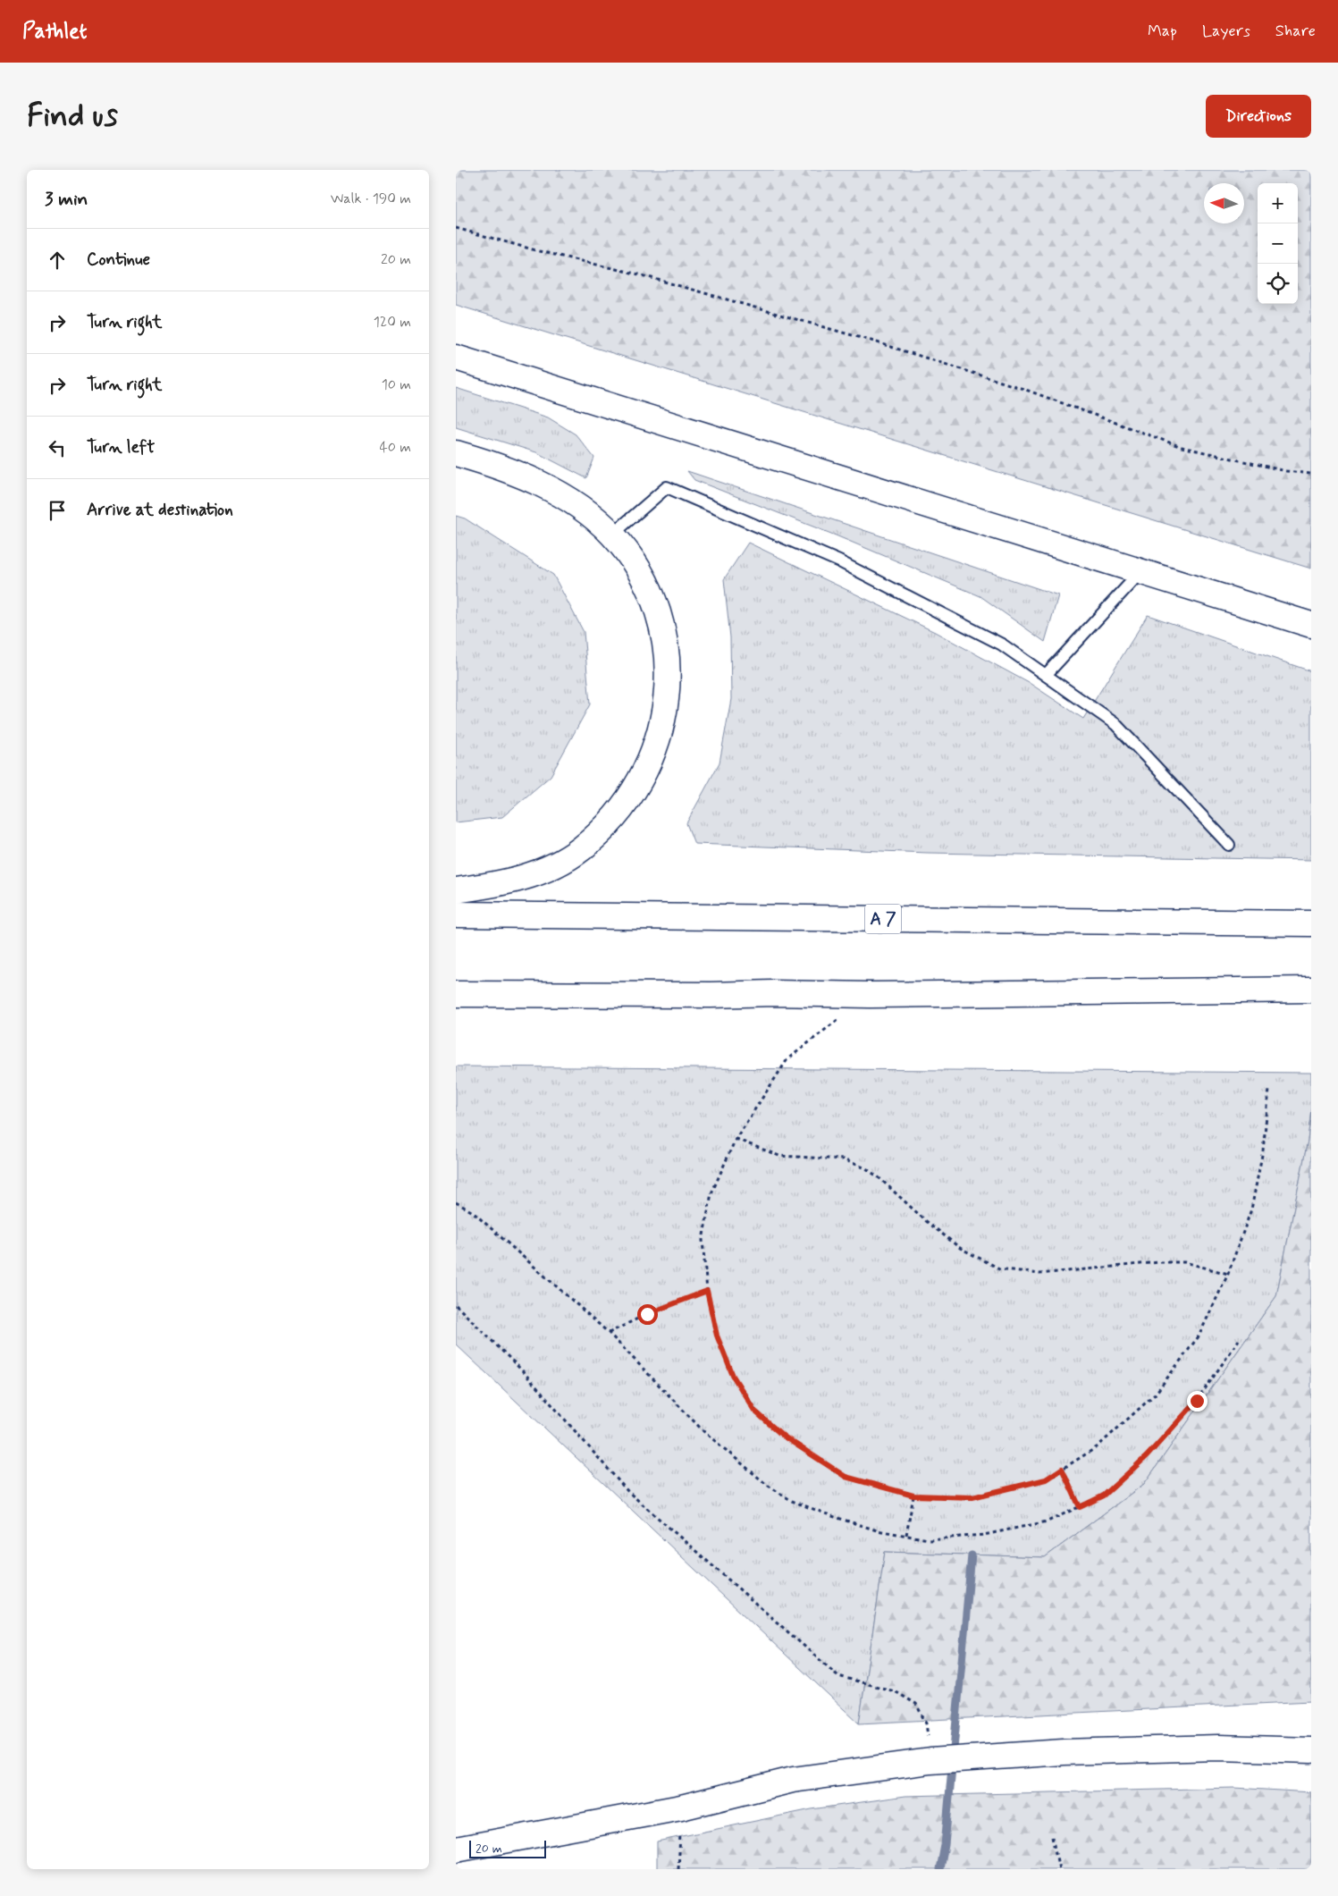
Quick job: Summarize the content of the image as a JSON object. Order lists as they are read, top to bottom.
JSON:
{
  "streets": {
    "main road": ["A 7"]
  },
  "scale_bar": "20 m",
  "north": "left",
  "page": {
    "header": "Pathlet",
    "nav": ["Map", "Layers", "Share"],
    "buttons": "Directions",
    "title": "Find us",
    "heading": ["3 min", "Walk · 190 m"],
    "map_buttons": ["+", "−"],
    "list": [
      ["Continue", "20 m"],
      ["Turn right", "120 m"],
      ["Turn right", "10 m"],
      ["Turn left", "40 m"],
      "Arrive at destination"
    ],
    "scale": "20 m"
  }
}
